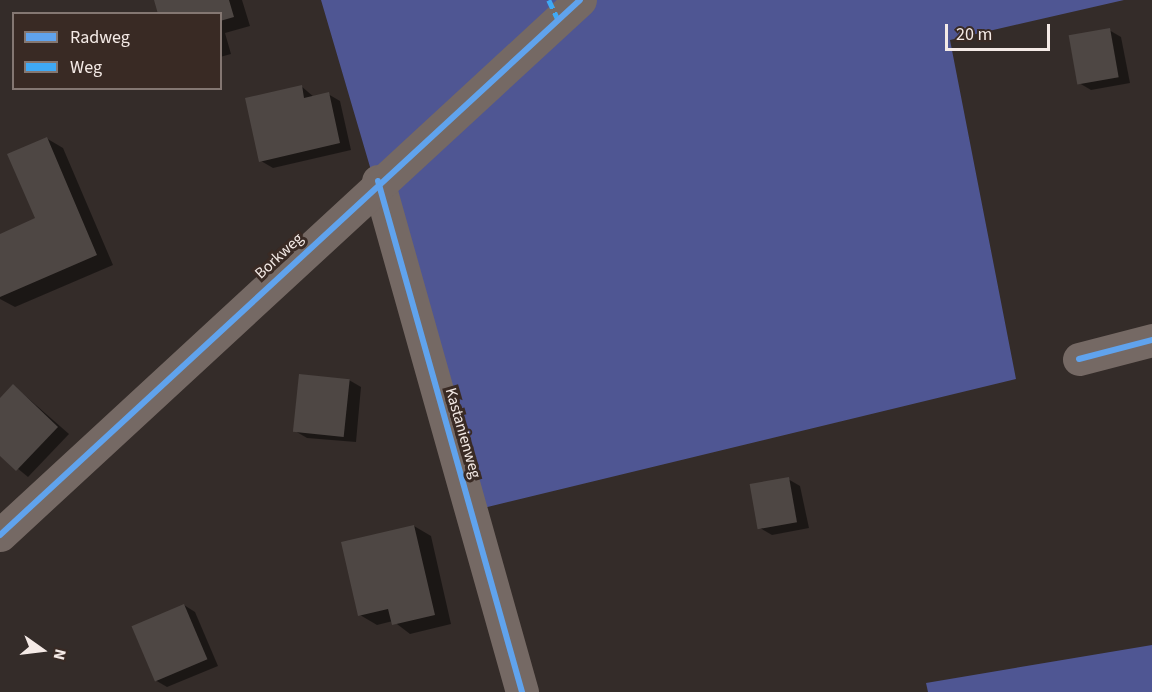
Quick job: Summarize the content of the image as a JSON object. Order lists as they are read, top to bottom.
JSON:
{
  "streets": {
    "street": ["Borkweg", "Kastanienweg"]
  },
  "crossings": [
    ["Borkweg", "Kastanienweg"]
  ],
  "legend": ["Radweg", "Weg"],
  "scale_bar": "20 m",
  "north": "right"
}
